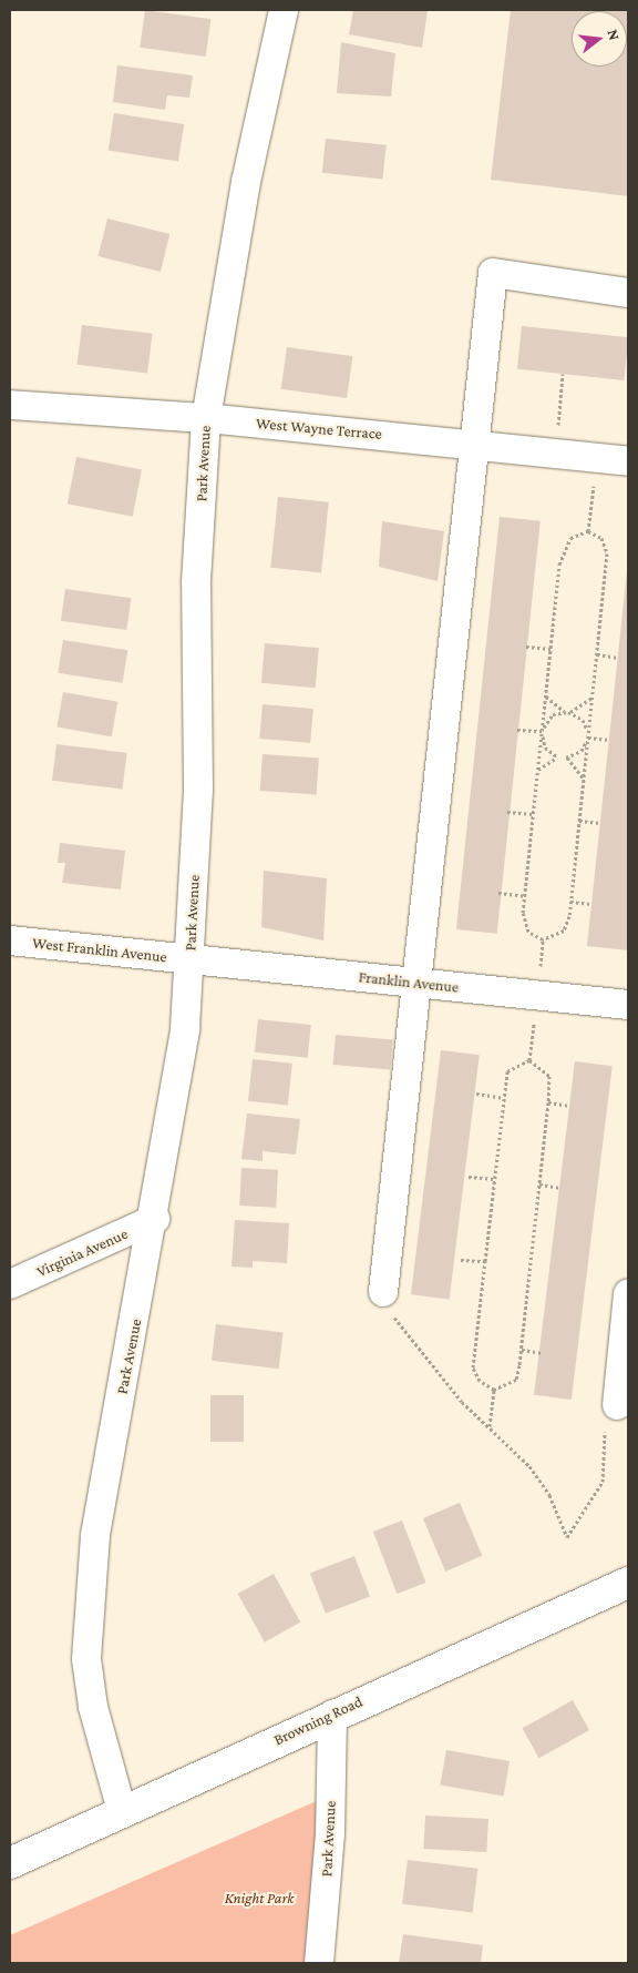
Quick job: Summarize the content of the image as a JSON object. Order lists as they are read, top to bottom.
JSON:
{
  "streets": {
    "street": [
      "West Wayne Terrace",
      "Park Avenue",
      "West Franklin Avenue",
      "Franklin Avenue",
      "Virginia Avenue",
      "Browning Road"
    ]
  },
  "crossings": [
    ["West Wayne Terrace", "Park Avenue"],
    ["Park Avenue", "West Franklin Avenue"],
    ["Park Avenue", "Franklin Avenue"],
    ["Park Avenue", "Virginia Avenue"],
    ["Park Avenue", "Browning Road"],
    ["West Franklin Avenue", "Franklin Avenue"]
  ],
  "parks": ["Knight Park"],
  "north": "right"
}
